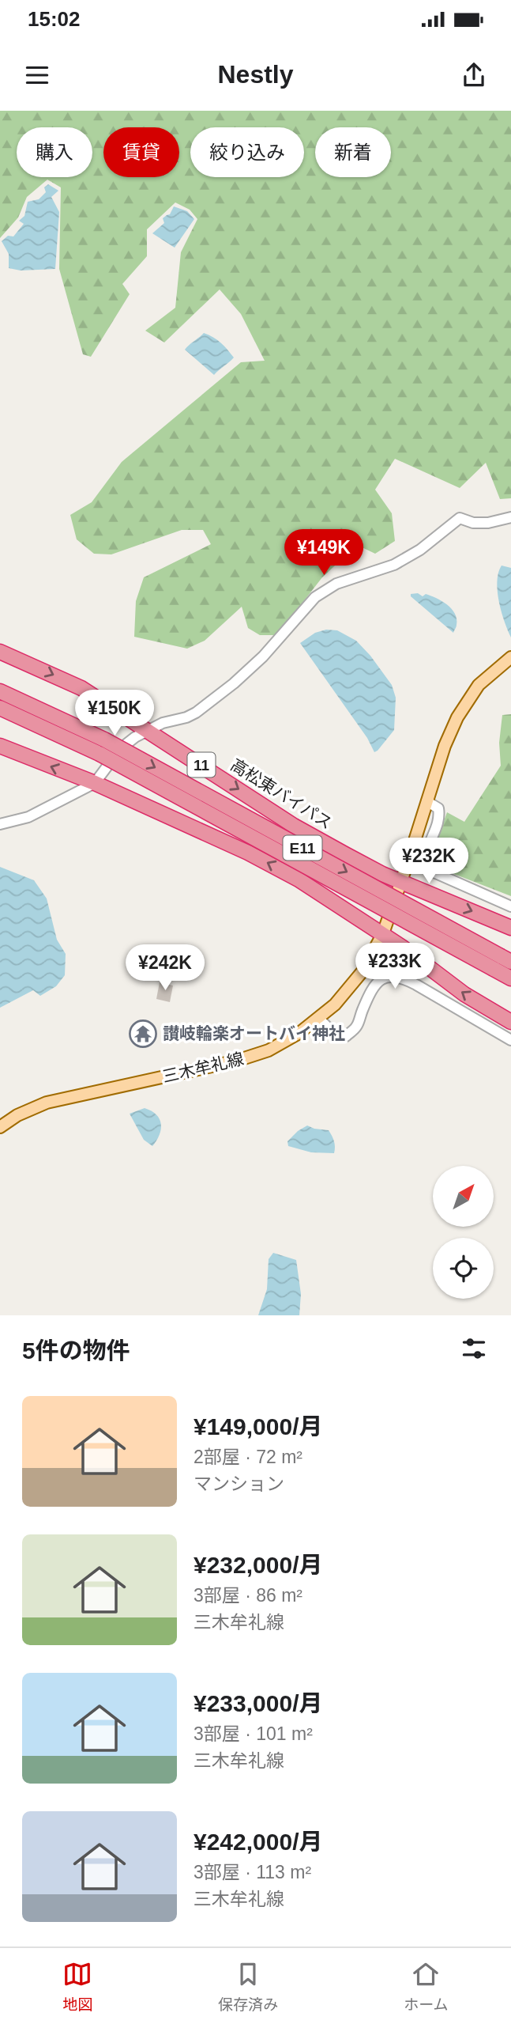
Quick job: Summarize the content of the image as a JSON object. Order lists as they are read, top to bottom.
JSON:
{
  "streets": {
    "highway": ["11", "高松東バイパス", "E11"],
    "main road": ["三木牟礼線"]
  },
  "crossings": [
    ["高松東バイパス", "三木牟礼線"]
  ],
  "places": {
    "temple": ["讃岐輪楽オートバイ神社"]
  },
  "north": "top right",
  "page": {
    "status": "15:02",
    "header": "Nestly",
    "chip": [
      "購入",
      "賃貸",
      "絞り込み",
      "新着"
    ],
    "price": [
      "¥149K",
      "¥150K",
      "¥232K",
      "¥233K",
      "¥242K"
    ],
    "heading": "5件の物件",
    "list": [
      {
        "name": "¥149,000/月",
        "note": "2部屋 · 72 m² · マンション"
      },
      {
        "name": "¥232,000/月",
        "note": "3部屋 · 86 m² · 三木牟礼線"
      },
      {
        "name": "¥233,000/月",
        "note": "3部屋 · 101 m² · 三木牟礼線"
      },
      {
        "name": "¥242,000/月",
        "note": "3部屋 · 113 m² · 三木牟礼線"
      }
    ],
    "tabs": ["地図", "保存済み", "ホーム"]
  }
}
